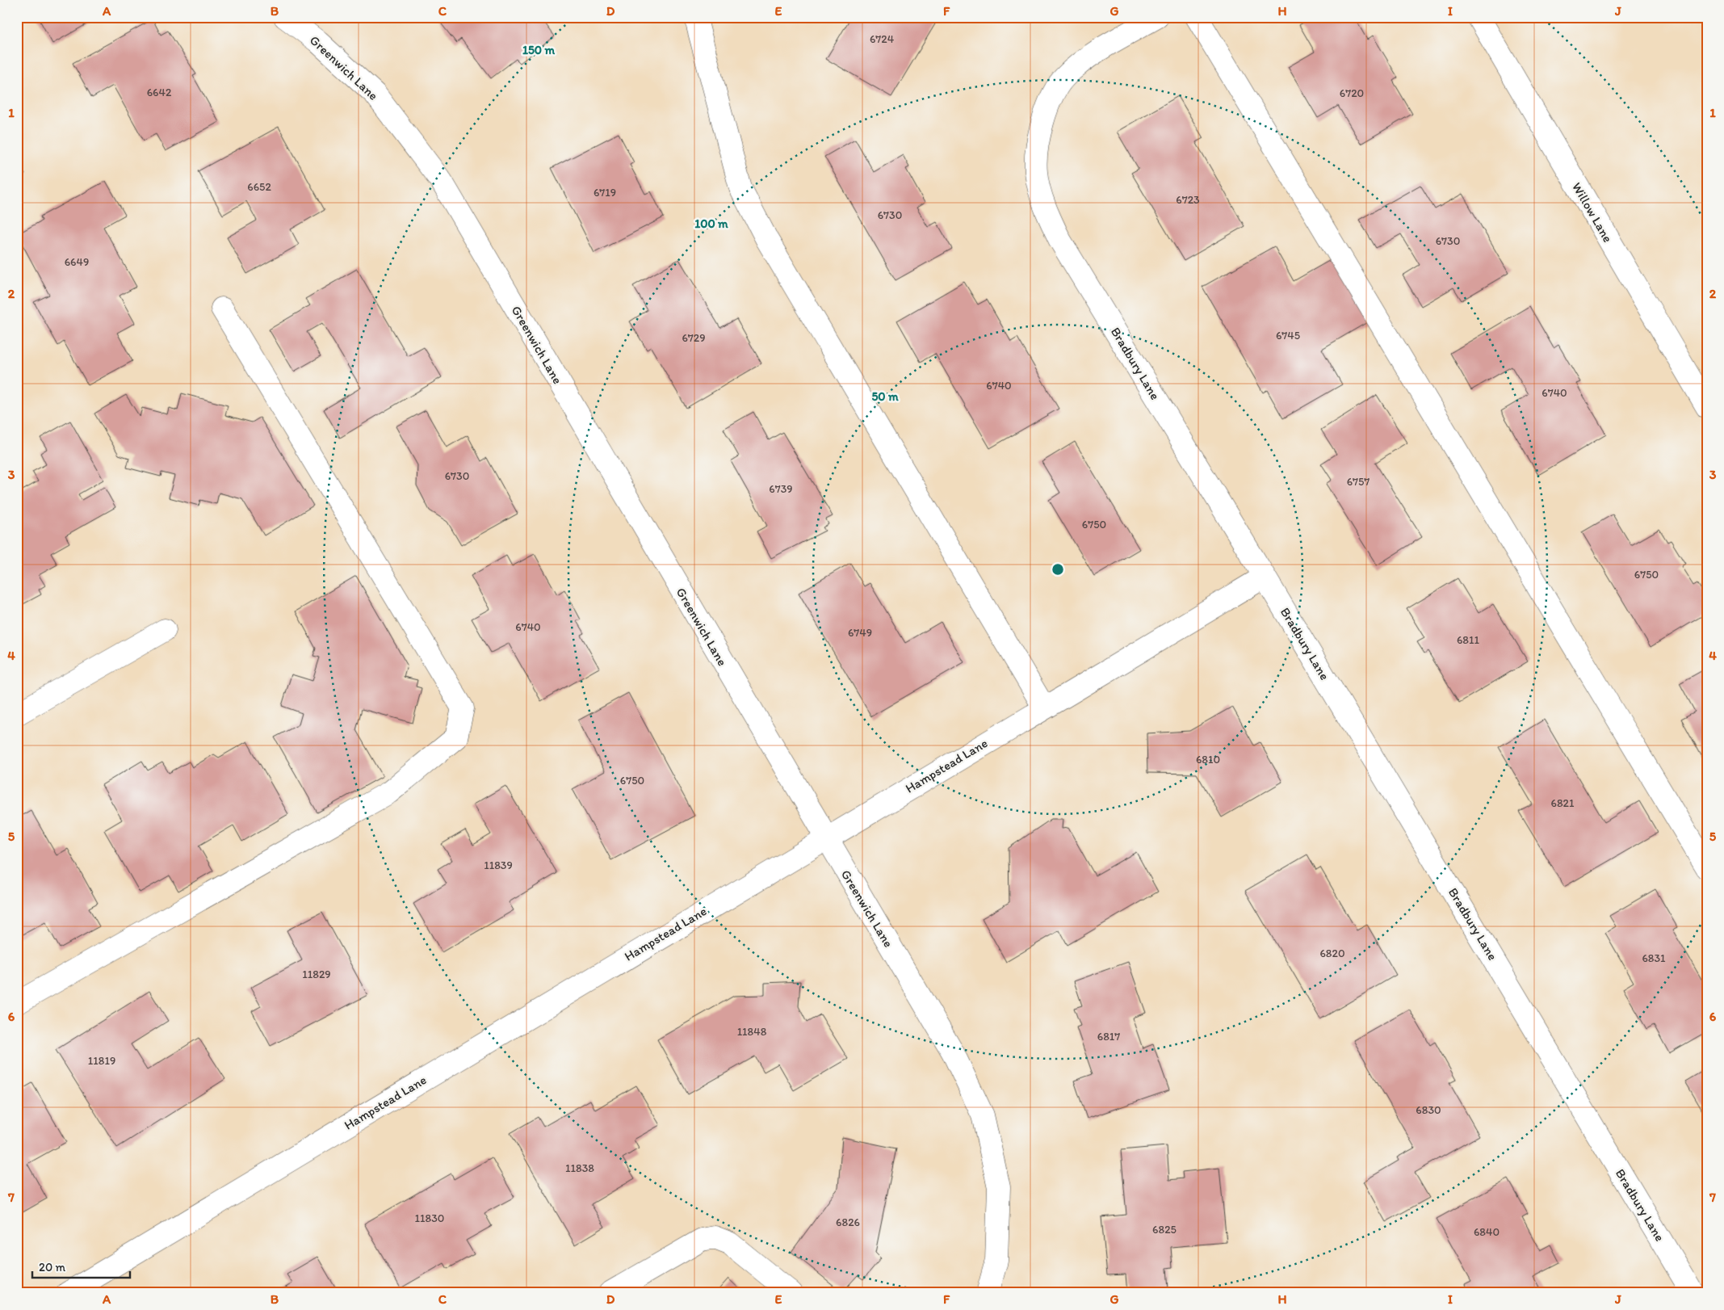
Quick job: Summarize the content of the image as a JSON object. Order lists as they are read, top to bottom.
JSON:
{
  "streets": {
    "street": [
      "Greenwich Lane",
      "Willow Lane",
      "Bradbury Lane",
      "Hampstead Lane"
    ]
  },
  "crossings": [
    ["Greenwich Lane", "Hampstead Lane"],
    ["Bradbury Lane", "Hampstead Lane"]
  ],
  "house_numbers": [
    "6724",
    "6642",
    "6720",
    "6652",
    "6719",
    "6723",
    "6730",
    "6730",
    "6649",
    "6745",
    "6729",
    "6740",
    "6740",
    "6730",
    "6757",
    "6739",
    "6750",
    "6750",
    "6740",
    "6749",
    "6811",
    "6810",
    "6750",
    "6821",
    "11839",
    "6820",
    "6831",
    "11829",
    "11848",
    "6817",
    "11819",
    "6830",
    "11838",
    "11830",
    "6826",
    "6825",
    "6840"
  ],
  "scale_bar": "20 m",
  "grid": {
    "columns": [
      "A",
      "B",
      "C",
      "D",
      "E",
      "F",
      "G",
      "H",
      "I",
      "J"
    ],
    "rows": [
      "1",
      "2",
      "3",
      "4",
      "5",
      "6",
      "7"
    ]
  },
  "rings": ["150 m", "100 m", "50 m"]
}
